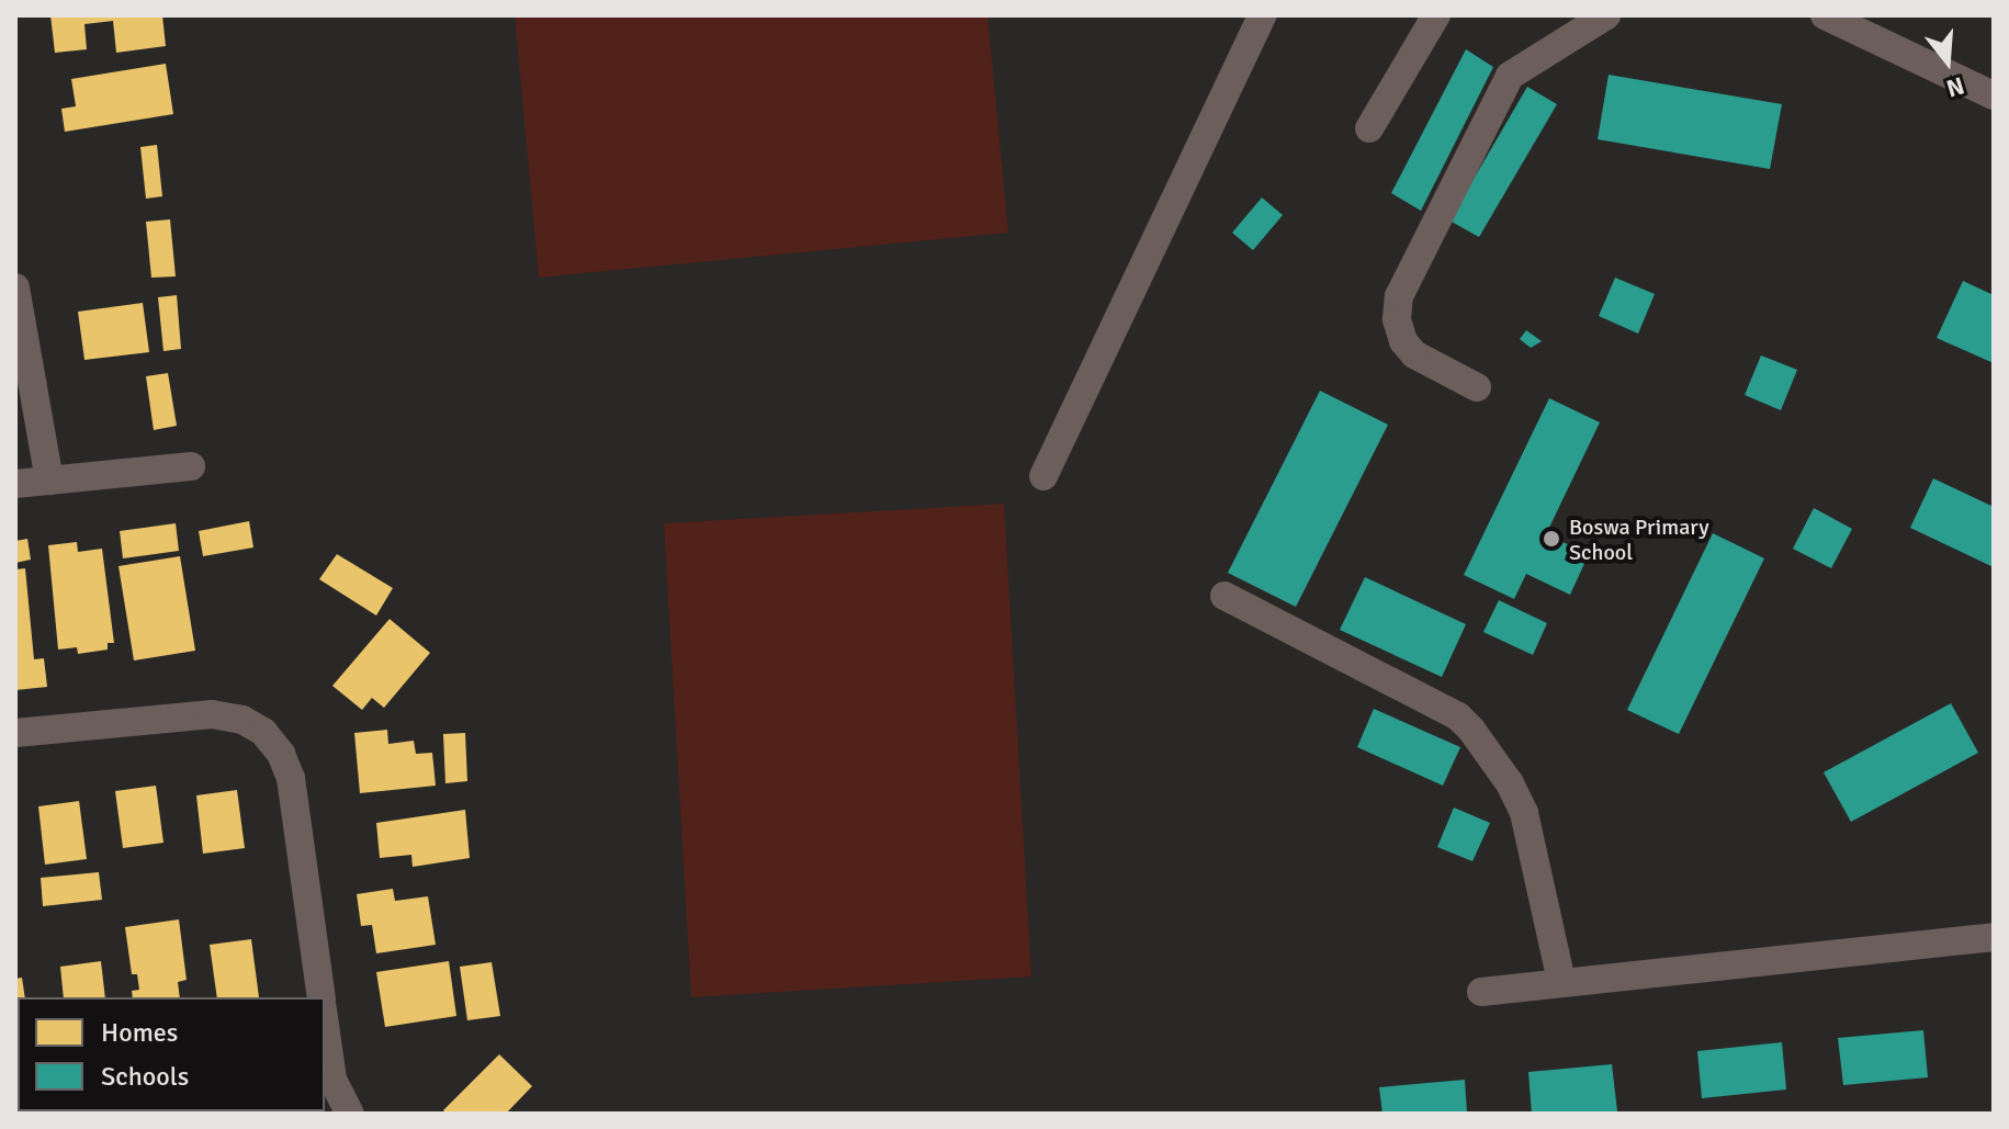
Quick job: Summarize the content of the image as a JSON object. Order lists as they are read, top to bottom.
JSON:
{
  "places": ["Boswa Primary School"],
  "legend": ["Homes", "Schools"],
  "north": "bottom"
}
